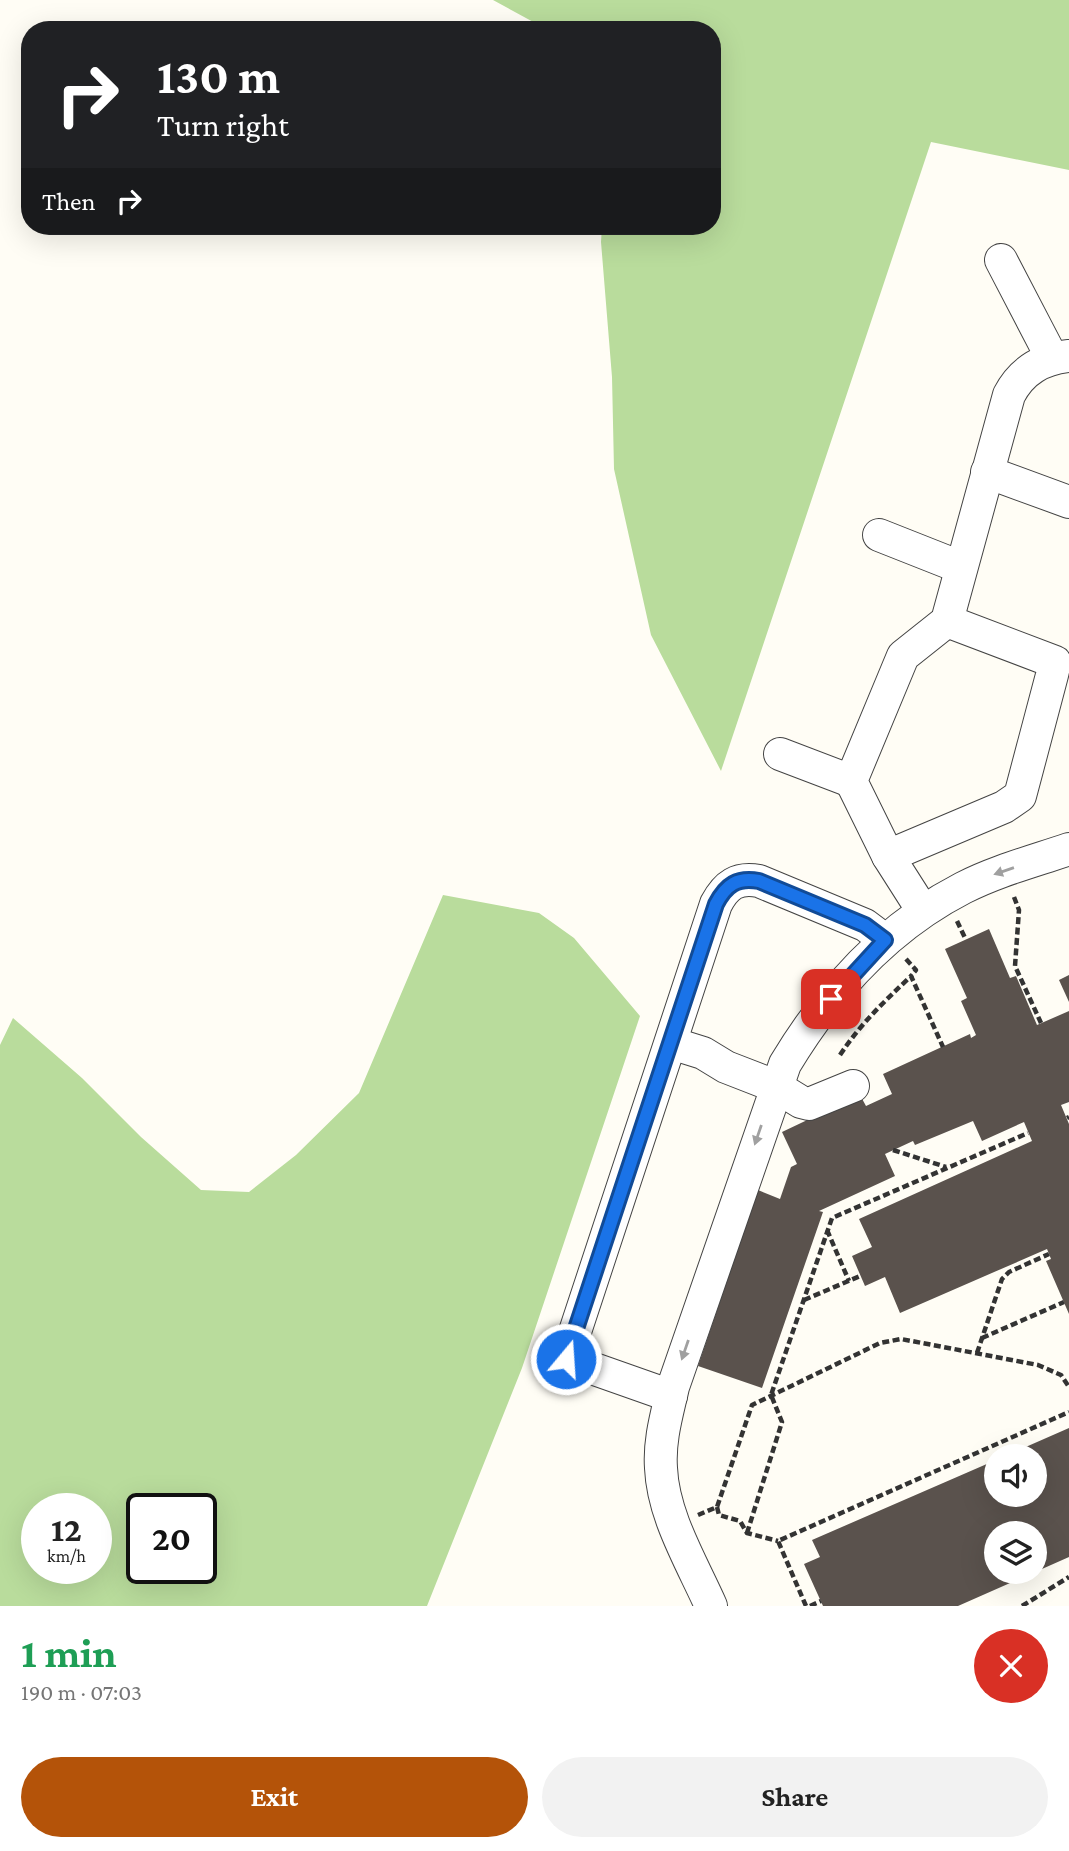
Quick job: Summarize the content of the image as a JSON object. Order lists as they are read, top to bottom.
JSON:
{
  "page": {
    "turn": ["130 m", "Turn right"],
    "then": "Then",
    "speed": "12 km/h",
    "limit": "20",
    "heading": ["1 min", "190 m · 07:03"],
    "buttons": ["Exit", "Share"]
  }
}
